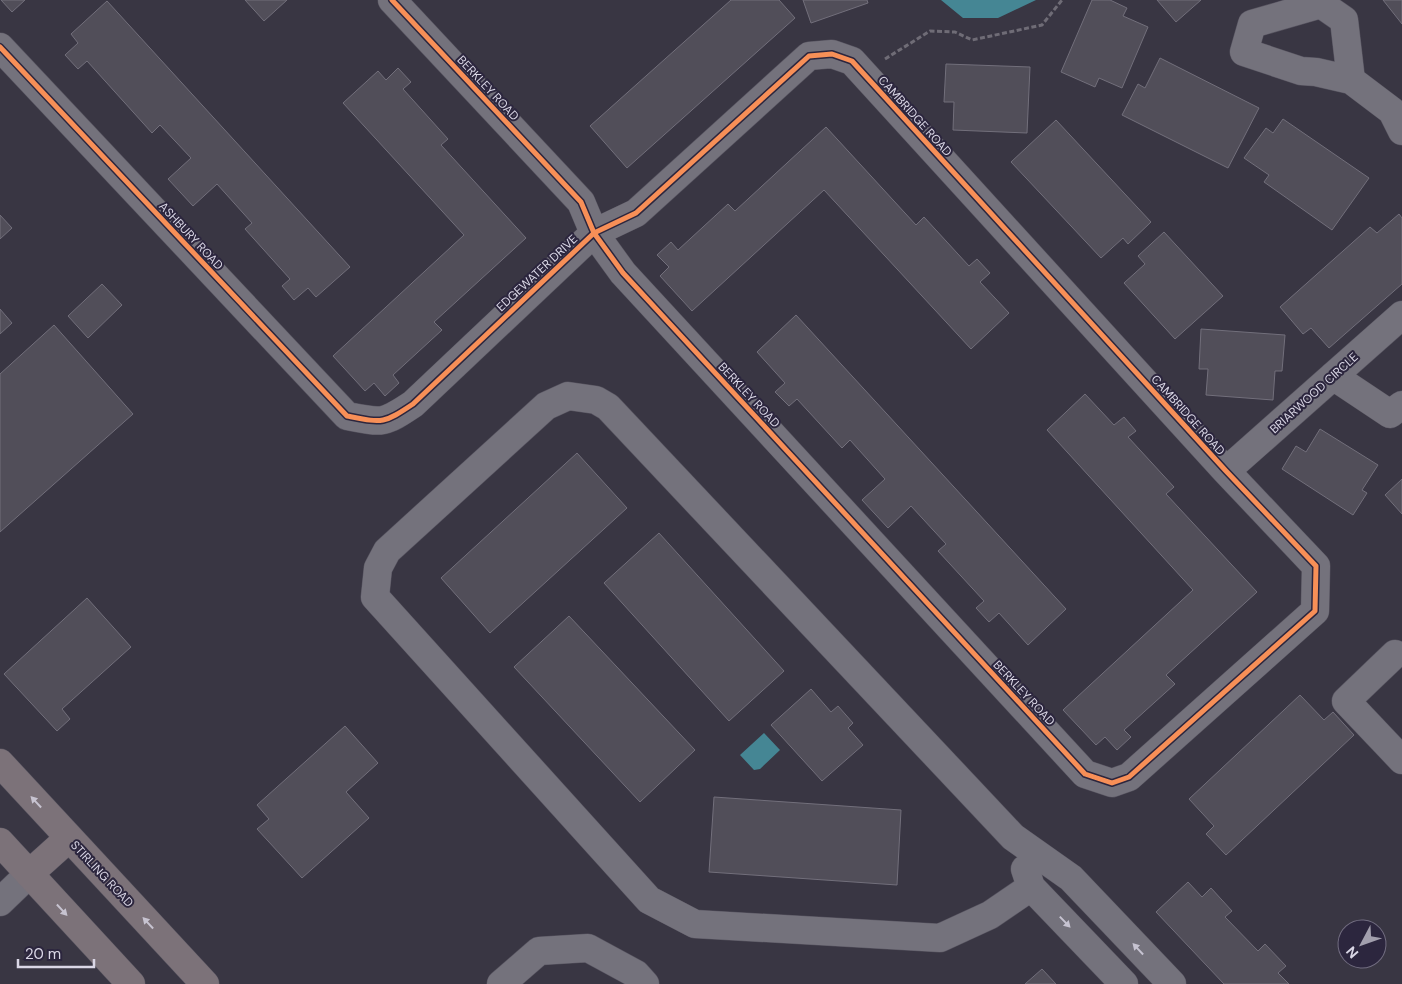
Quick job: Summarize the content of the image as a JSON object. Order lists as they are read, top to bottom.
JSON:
{
  "streets": {
    "main road": ["STIRLING ROAD"],
    "street": [
      "BERKLEY ROAD",
      "CAMBRIDGE ROAD",
      "ASHBURY ROAD",
      "EDGEWATER DRIVE",
      "BRIARWOOD CIRCLE"
    ]
  },
  "crossings": [
    ["BERKLEY ROAD", "CAMBRIDGE ROAD"],
    ["BERKLEY ROAD", "EDGEWATER DRIVE"],
    ["CAMBRIDGE ROAD", "EDGEWATER DRIVE"],
    ["CAMBRIDGE ROAD", "BRIARWOOD CIRCLE"],
    ["ASHBURY ROAD", "EDGEWATER DRIVE"]
  ],
  "scale_bar": "20 m",
  "north": "bottom left"
}
